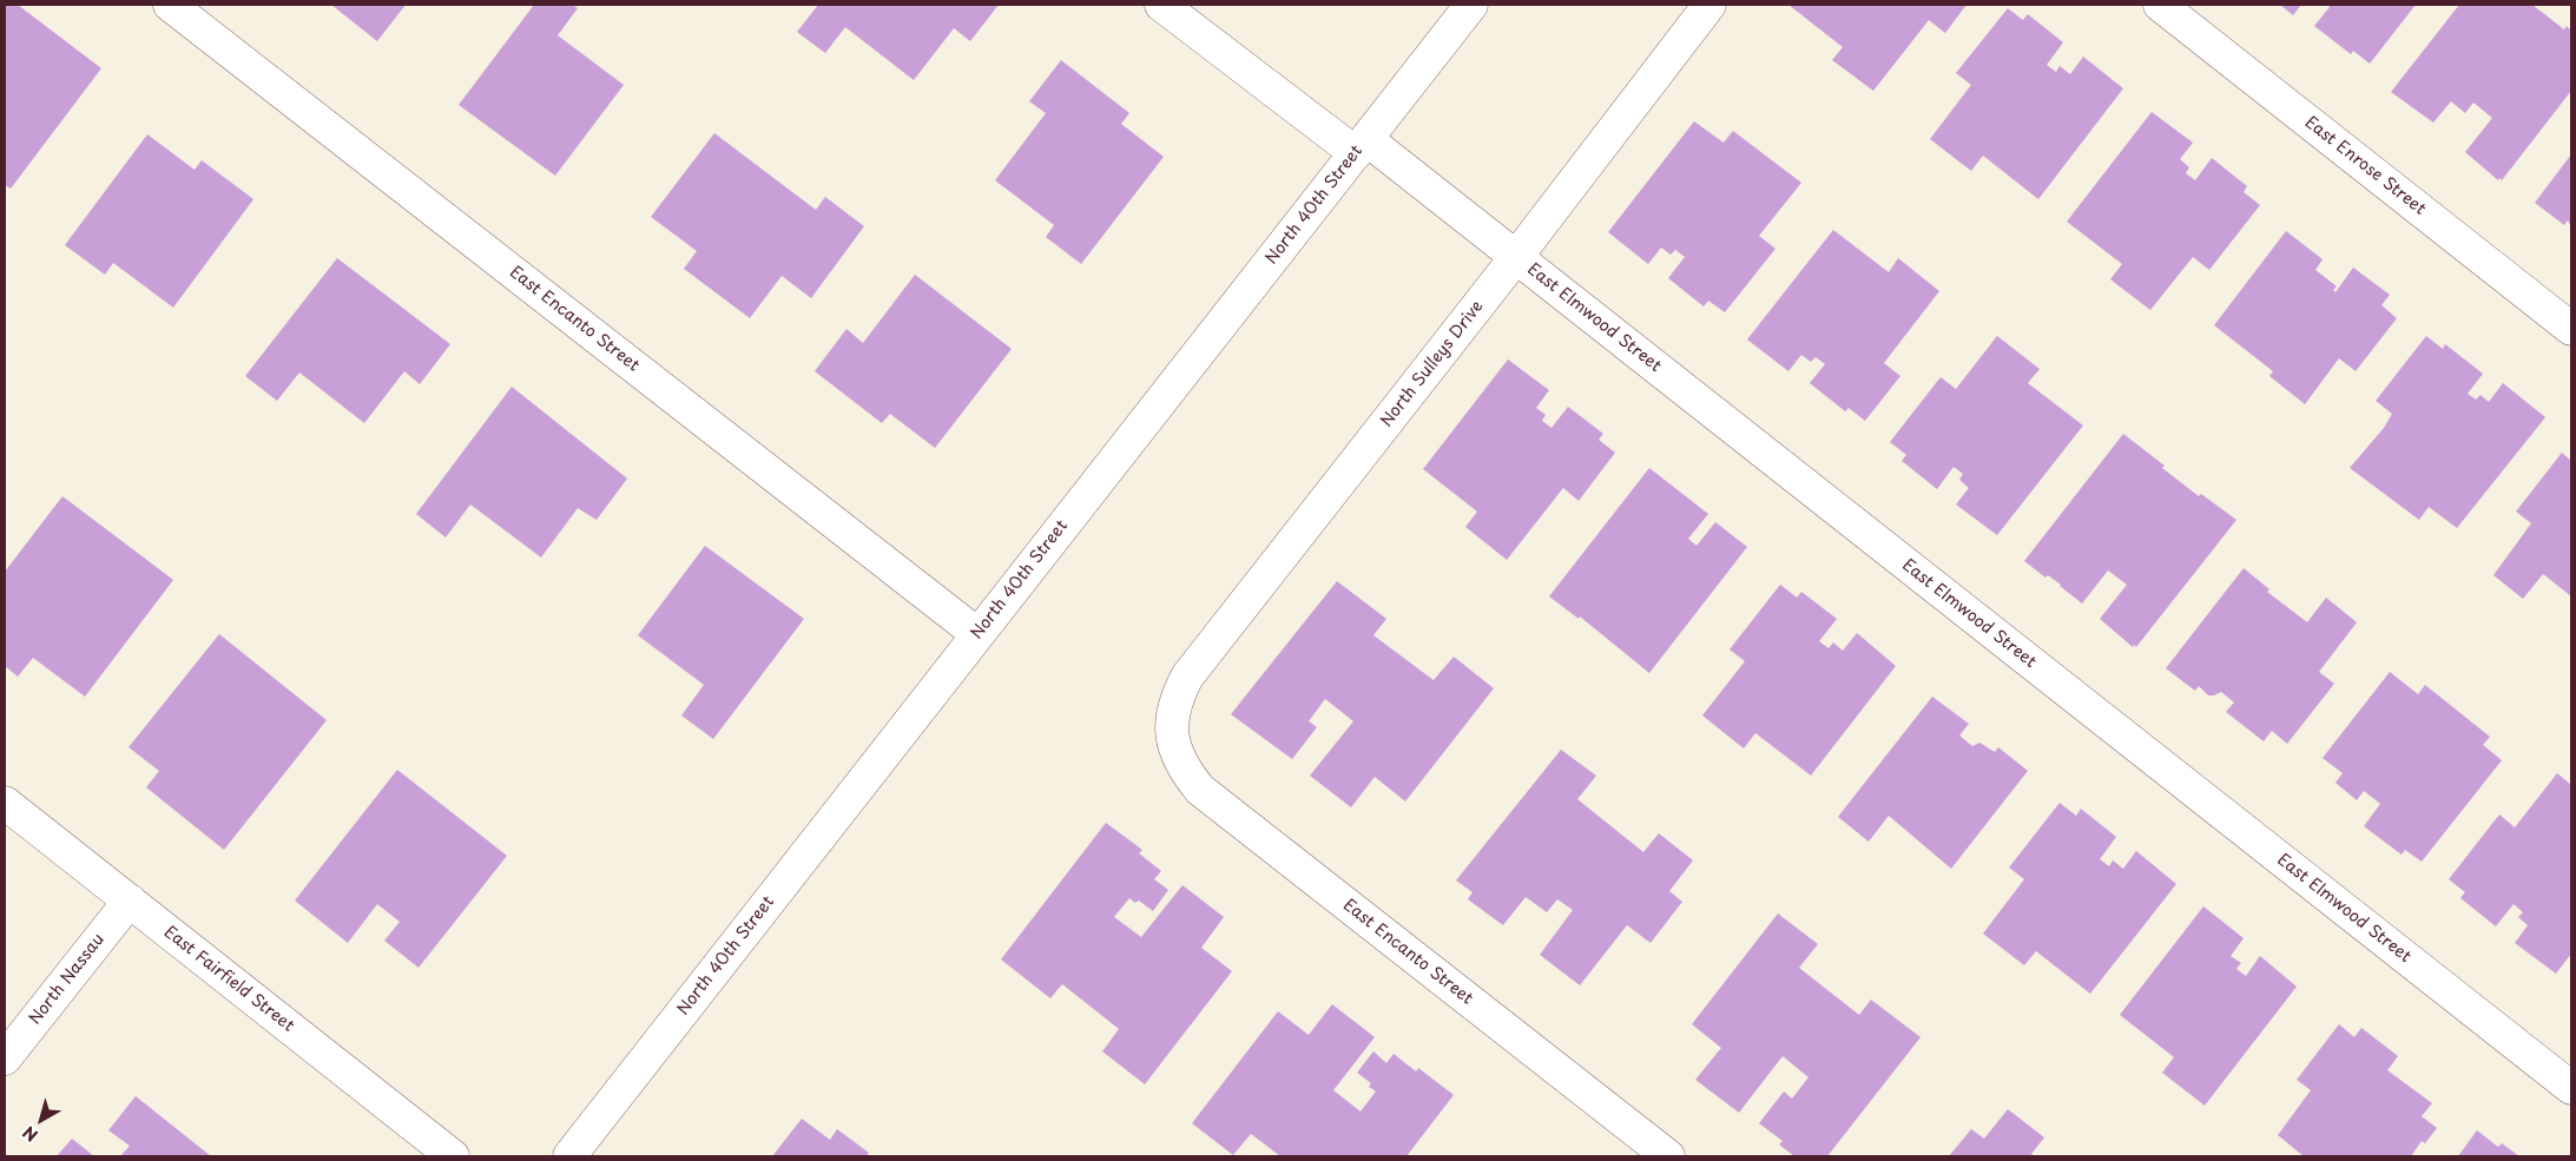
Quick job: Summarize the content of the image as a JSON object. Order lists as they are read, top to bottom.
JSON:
{
  "streets": {
    "street": [
      "East Enrose Street",
      "North 40th Street",
      "East Elmwood Street",
      "East Encanto Street",
      "North Sulleys Drive",
      "North Nassau",
      "East Fairfield Street"
    ]
  },
  "crossings": [
    ["North 40th Street", "East Elmwood Street"],
    ["North 40th Street", "East Encanto Street"],
    ["East Elmwood Street", "North Sulleys Drive"],
    ["East Encanto Street", "North Sulleys Drive"],
    ["North Nassau", "East Fairfield Street"]
  ],
  "north": "bottom left"
}
